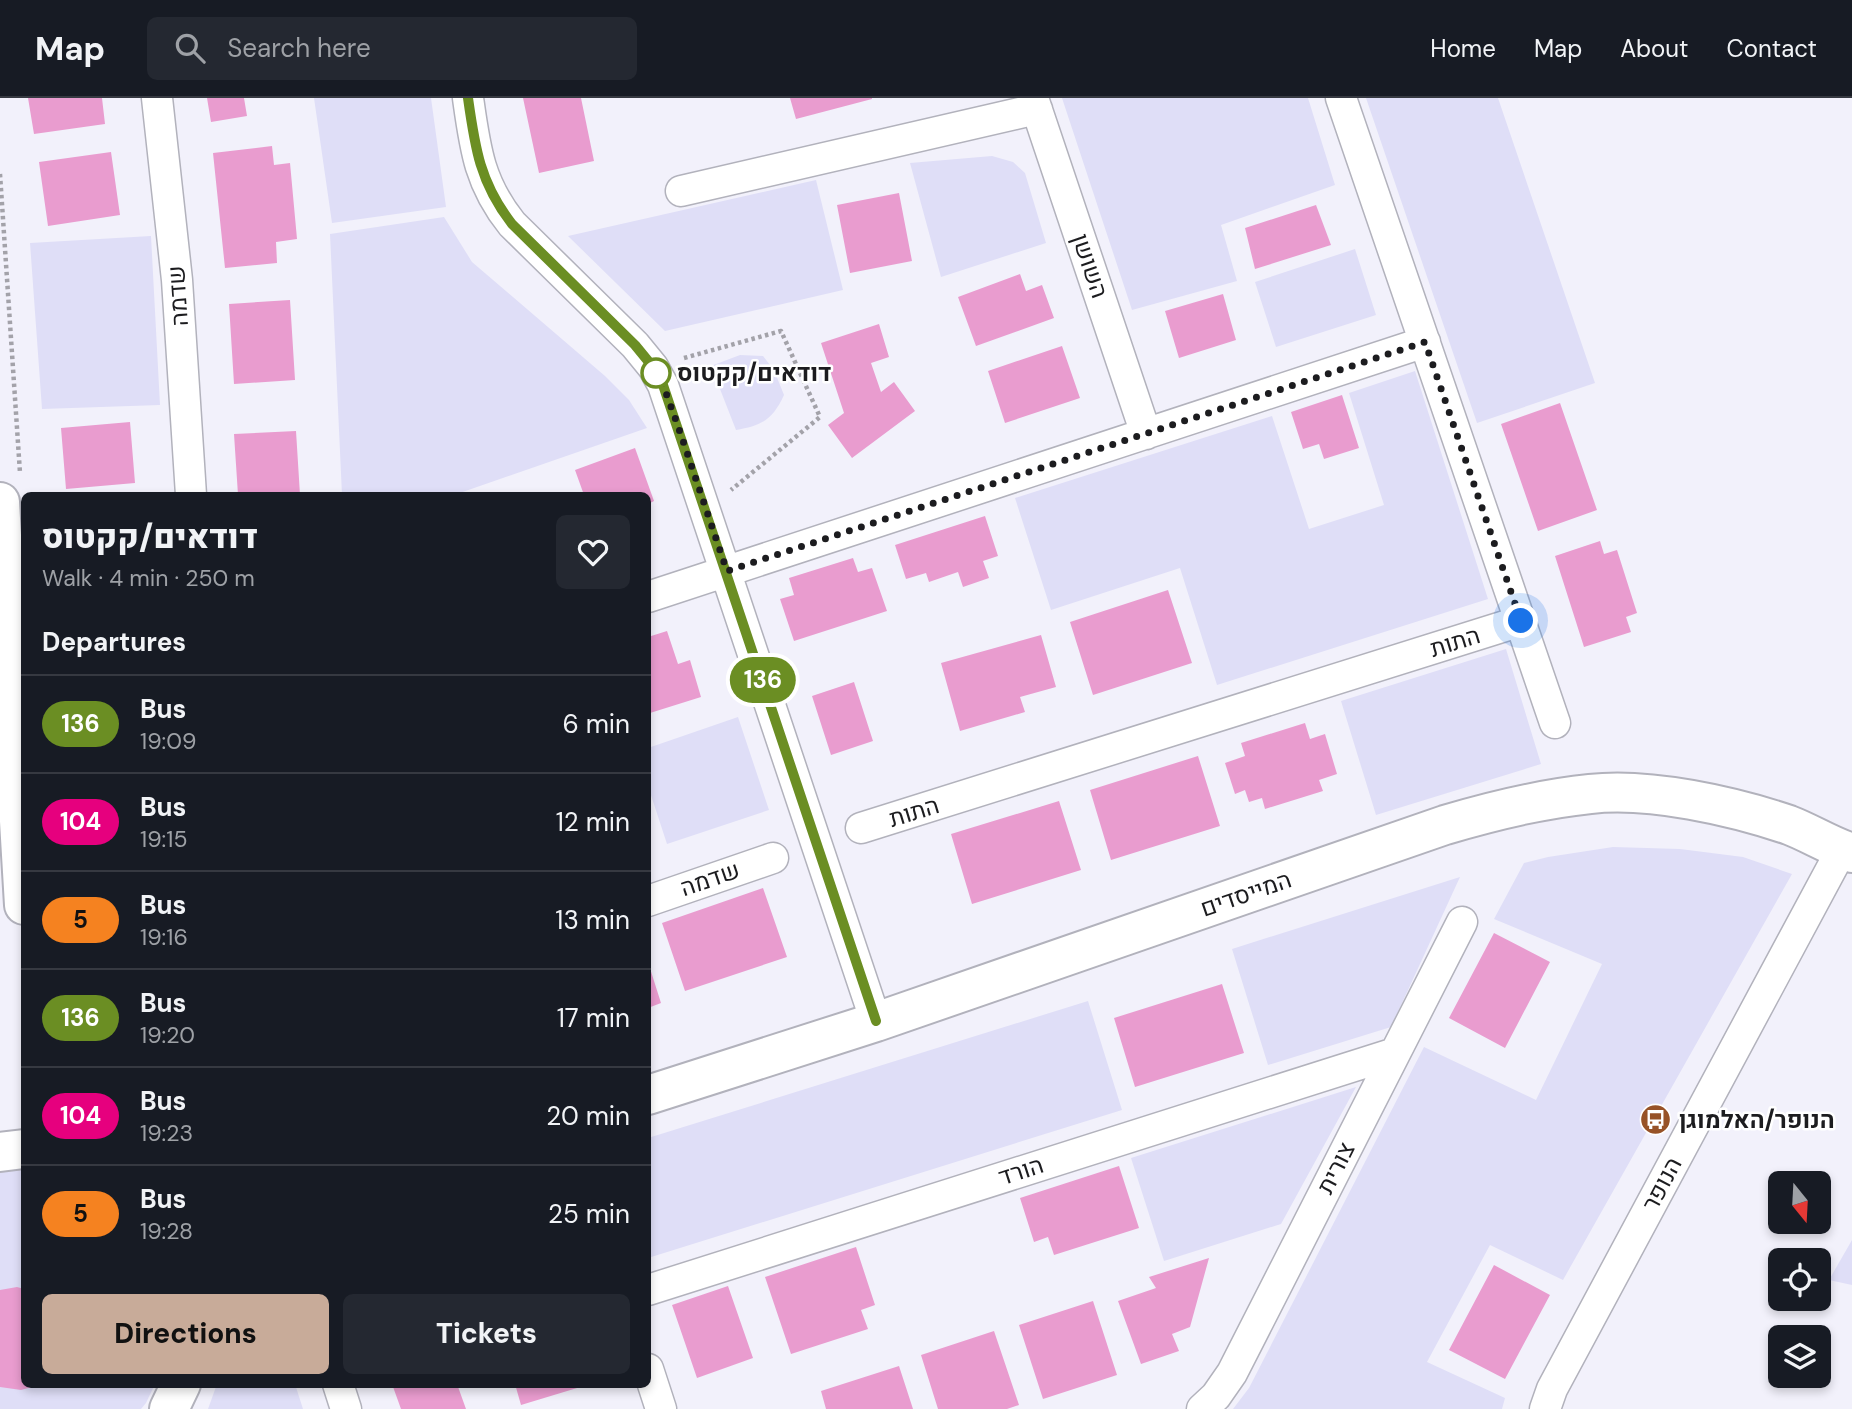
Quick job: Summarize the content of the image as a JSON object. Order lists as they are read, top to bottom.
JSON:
{
  "streets": {
    "street": [
      "השושן",
      "שדמה",
      "התות",
      "המייסדים",
      "צורית",
      "הורד",
      "הנופר"
    ]
  },
  "crossings": [
    ["המייסדים", "הנופר"],
    ["צורית", "הורד"]
  ],
  "places": {
    "other": ["דודאים/קקטוס"],
    "bus stop": ["הנופר/האלמוגן"]
  },
  "lines": ["bus line 136"],
  "north": "bottom",
  "page": {
    "header": "Map",
    "search": "Search here",
    "nav": [
      "Home",
      "Map",
      "About",
      "Contact"
    ],
    "on_map": "136",
    "heading": [
      ["דודאים/קקטוס", "Walk · 4 min · 250 m"],
      "Departures"
    ],
    "list": [
      {
        "mark": "136",
        "name": "Bus",
        "note": "19:09",
        "value": "6 min"
      },
      {
        "mark": "104",
        "name": "Bus",
        "note": "19:15",
        "value": "12 min"
      },
      {
        "mark": "5",
        "name": "Bus",
        "note": "19:16",
        "value": "13 min"
      },
      {
        "mark": "136",
        "name": "Bus",
        "note": "19:20",
        "value": "17 min"
      },
      {
        "mark": "104",
        "name": "Bus",
        "note": "19:23",
        "value": "20 min"
      },
      {
        "mark": "5",
        "name": "Bus",
        "note": "19:28",
        "value": "25 min"
      }
    ],
    "buttons": ["Directions", "Tickets"]
  }
}
